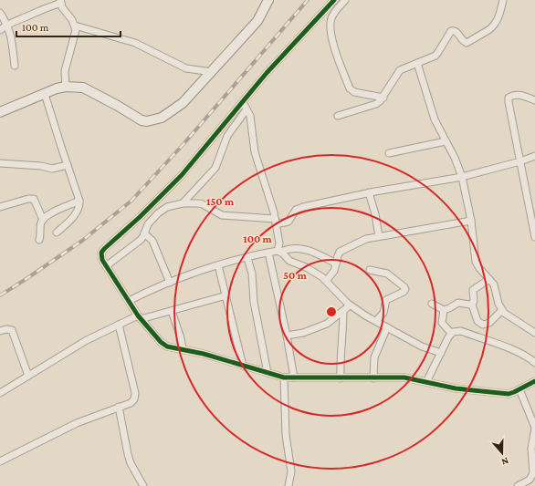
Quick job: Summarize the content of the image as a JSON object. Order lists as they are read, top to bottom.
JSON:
{
  "scale_bar": "100 m",
  "north": "bottom",
  "rings": ["150 m", "100 m", "50 m"]
}
